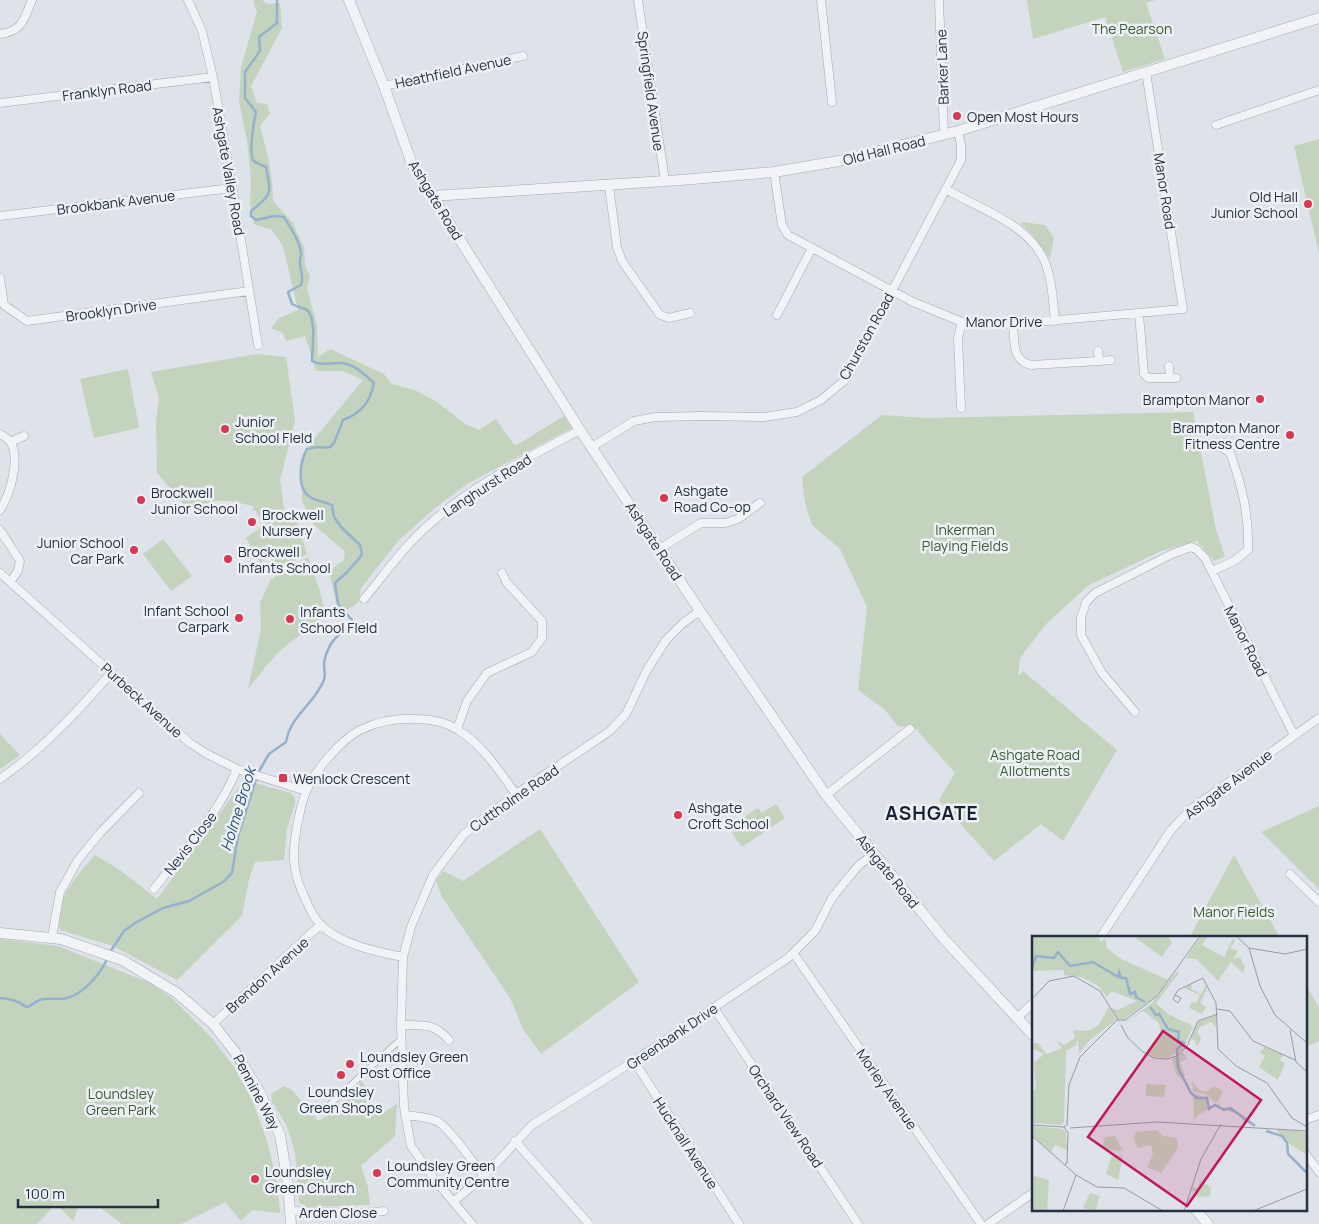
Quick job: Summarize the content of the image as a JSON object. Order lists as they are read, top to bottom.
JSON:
{
  "streets": {
    "street": [
      "Barker Lane",
      "Heathfield Avenue",
      "Franklyn Road",
      "Springfield Avenue",
      "Old Hall Road",
      "Ashgate Valley Road",
      "Manor Road",
      "Ashgate Road",
      "Brookbank Avenue",
      "Brooklyn Drive",
      "Manor Drive",
      "Churston Road",
      "Langhurst Road",
      "Purbeck Avenue",
      "Ashgate Avenue",
      "Cuttholme Road",
      "Nevis Close",
      "Brendon Avenue",
      "Greenbank Drive",
      "Morley Avenue",
      "Pennine Way",
      "Orchard View Road",
      "Hucknall Avenue",
      "Arden Close"
    ]
  },
  "crossings": [
    ["Barker Lane", "Old Hall Road"],
    ["Heathfield Avenue", "Ashgate Road"],
    ["Franklyn Road", "Ashgate Valley Road"],
    ["Springfield Avenue", "Old Hall Road"],
    ["Old Hall Road", "Manor Road"],
    ["Old Hall Road", "Ashgate Road"],
    ["Old Hall Road", "Manor Drive"],
    ["Old Hall Road", "Churston Road"],
    ["Ashgate Valley Road", "Brookbank Avenue"],
    ["Ashgate Valley Road", "Brooklyn Drive"],
    ["Manor Road", "Manor Drive"],
    ["Manor Road", "Ashgate Avenue"],
    ["Ashgate Road", "Churston Road"],
    ["Ashgate Road", "Langhurst Road"],
    ["Ashgate Road", "Cuttholme Road"],
    ["Ashgate Road", "Greenbank Drive"],
    ["Manor Drive", "Churston Road"],
    ["Purbeck Avenue", "Nevis Close"],
    ["Cuttholme Road", "Greenbank Drive"],
    ["Brendon Avenue", "Pennine Way"],
    ["Greenbank Drive", "Morley Avenue"],
    ["Greenbank Drive", "Orchard View Road"],
    ["Greenbank Drive", "Hucknall Avenue"],
    ["Pennine Way", "Arden Close"]
  ],
  "districts": ["ASHGATE"],
  "water": ["Holme Brook"],
  "parks": [
    "The Pearson",
    "Inkerman Playing Fields",
    "Ashgate Road Allotments",
    "Manor Fields",
    "Loundsley Green Park"
  ],
  "places": {
    "other": [
      "Open Most Hours",
      "Old Hall Junior School",
      "Brampton Manor",
      "Junior School FIeld",
      "Brampton Manor Fitness Centre",
      "Ashgate Road Co-op",
      "Brockwell Junior School",
      "Brockwell Nursery",
      "Junior School Car Park",
      "Brockwell Infants School",
      "Infant School Carpark",
      "Infants School FIeld",
      "Ashgate Croft School",
      "Loundsley Green Post Office",
      "Loundsley Green Shops",
      "Loundsley Green Community Centre",
      "Loundsley Green Church"
    ],
    "transit": ["Wenlock Crescent"]
  },
  "scale_bar": "100 m"
}
